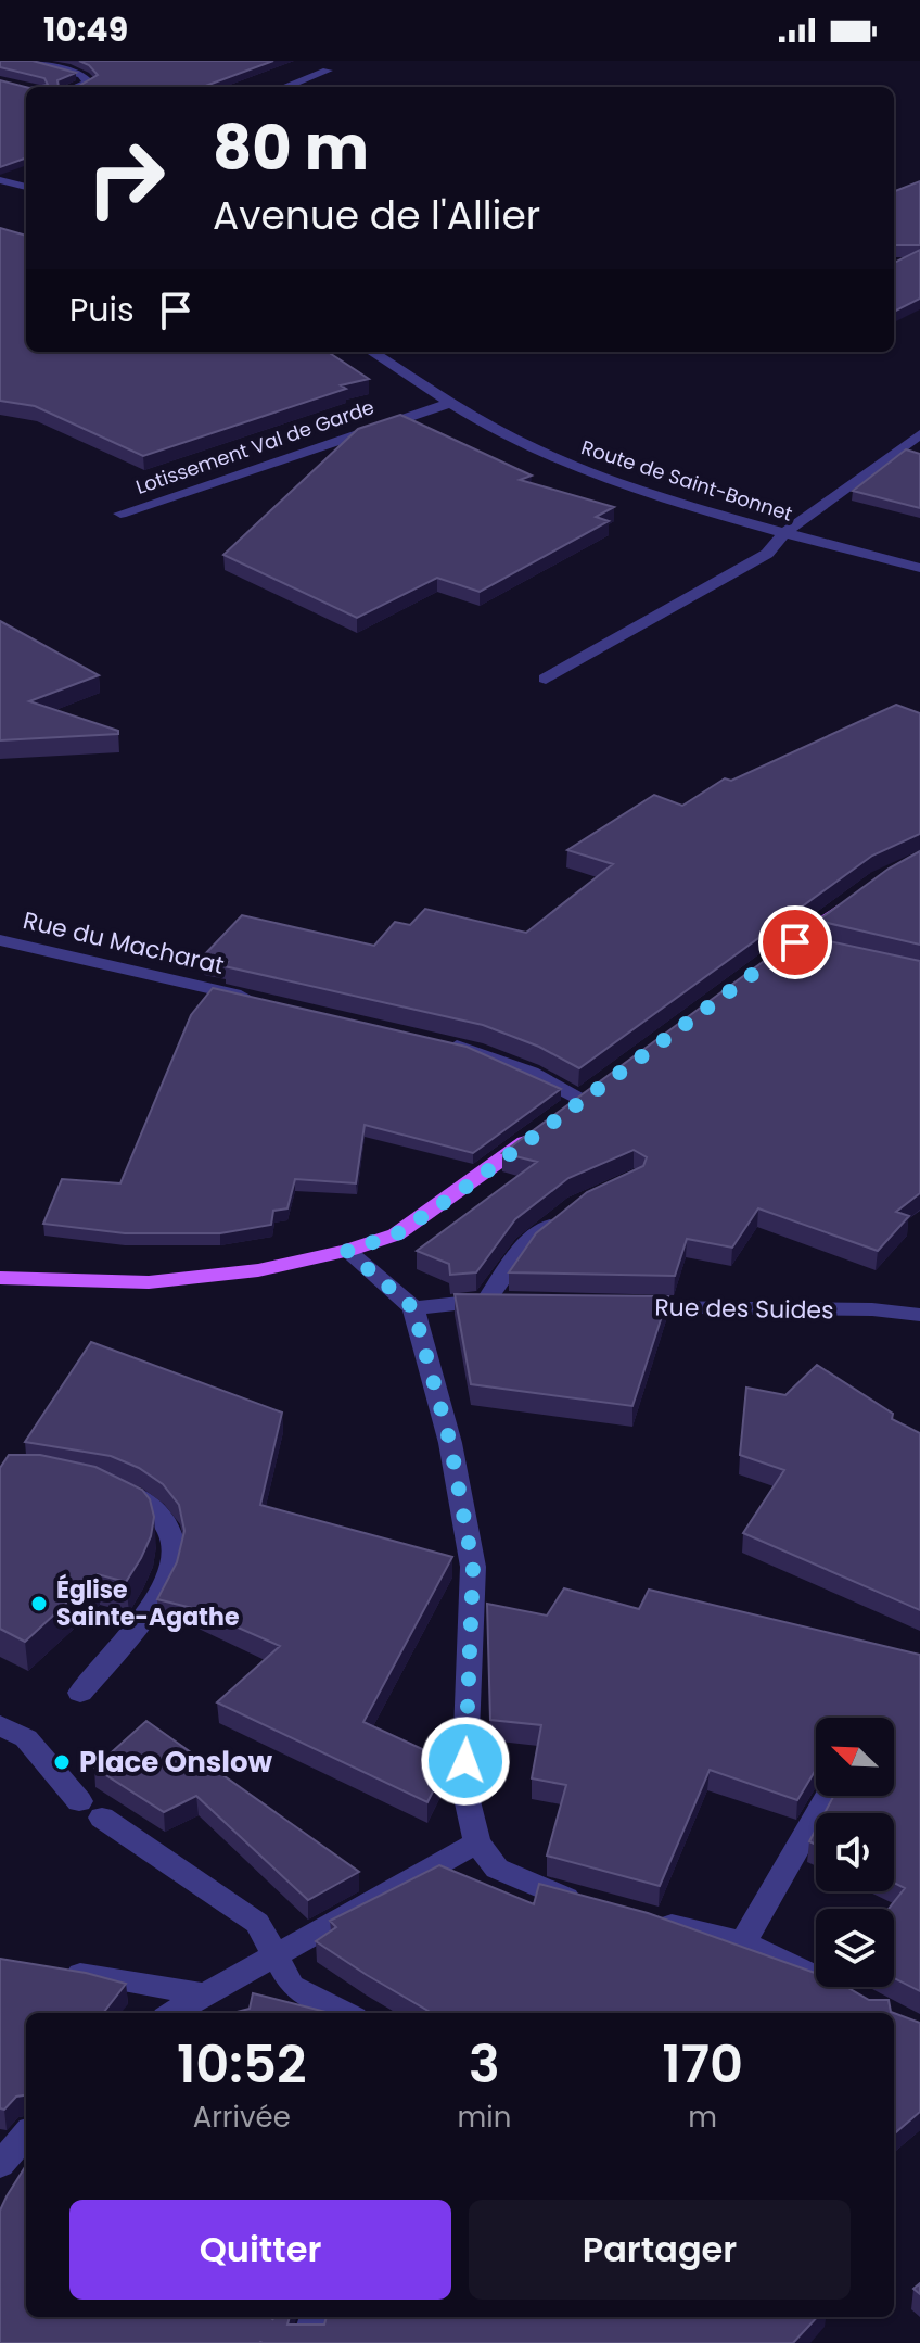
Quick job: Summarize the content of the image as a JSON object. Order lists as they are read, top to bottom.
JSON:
{
  "streets": {
    "street": [
      "Lotissement Val de Garde",
      "Route de Saint-Bonnet",
      "Rue du Macharat",
      "Rue des Suides"
    ]
  },
  "crossings": [
    ["Lotissement Val de Garde", "Route de Saint-Bonnet"]
  ],
  "places": ["Église Sainte-Agathe", "Place Onslow"],
  "north": "top left",
  "page": {
    "status": "10:49",
    "turn": ["80 m", "Avenue de l'Allier"],
    "then": "Puis",
    "eta": [
      "10:52",
      "Arrivée",
      "3",
      "min",
      "170",
      "m"
    ],
    "buttons": ["Quitter", "Partager"]
  }
}
